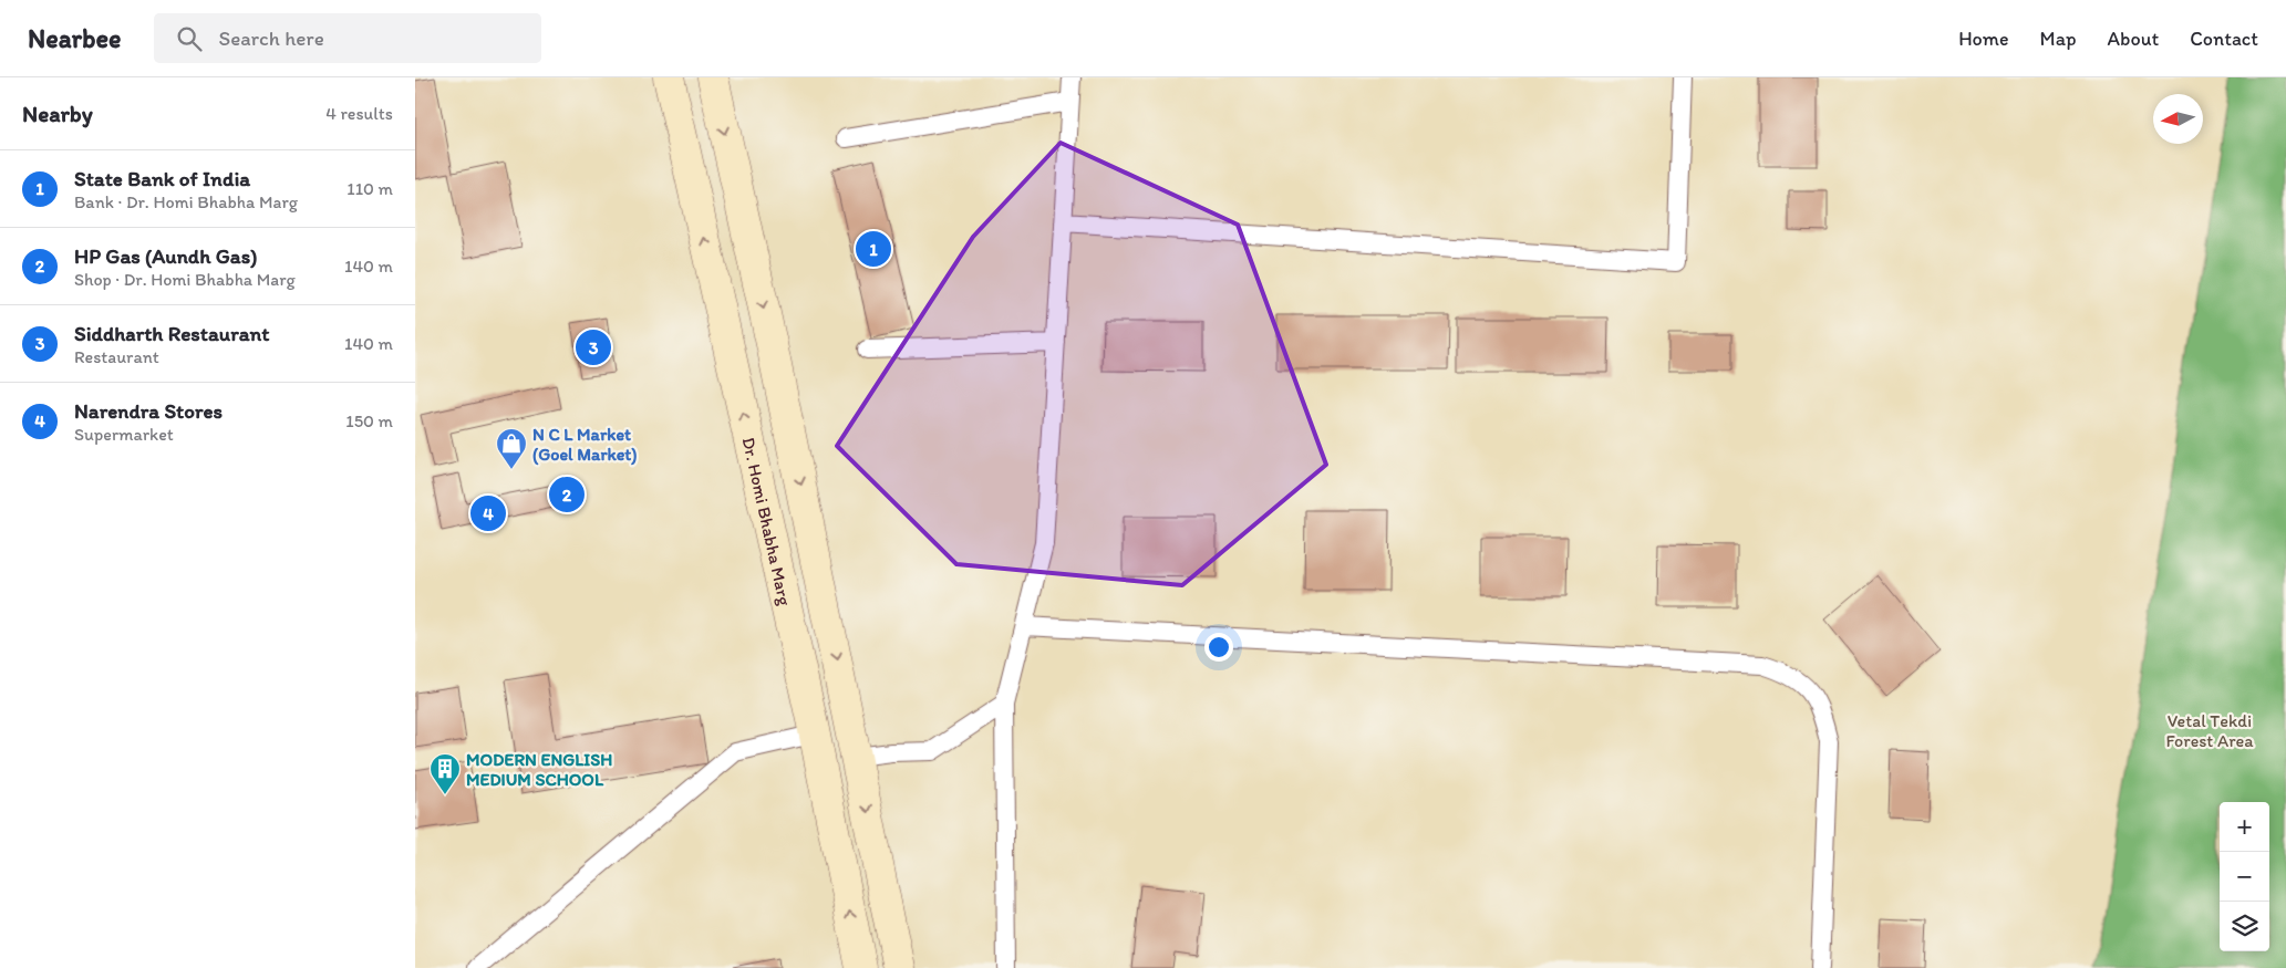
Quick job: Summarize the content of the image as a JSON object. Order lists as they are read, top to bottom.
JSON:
{
  "streets": {
    "main road": ["Dr. Homi Bhabha Marg"]
  },
  "parks": ["Vetal Tekdi Forest Area"],
  "places": {
    "shop": ["N C L Market (Goel Market)"],
    "building": ["MODERN ENGLISH MEDIUM SCHOOL"]
  },
  "north": "left",
  "page": {
    "header": "Nearbee",
    "search": "Search here",
    "nav": [
      "Home",
      "Map",
      "About",
      "Contact"
    ],
    "heading": ["Nearby", "4 results"],
    "list": [
      {
        "mark": "1",
        "name": "State Bank of India",
        "note": "Bank · Dr. Homi Bhabha Marg",
        "value": "110 m"
      },
      {
        "mark": "2",
        "name": "HP Gas (Aundh Gas)",
        "note": "Shop · Dr. Homi Bhabha Marg",
        "value": "140 m"
      },
      {
        "mark": "3",
        "name": "Siddharth Restaurant",
        "note": "Restaurant",
        "value": "140 m"
      },
      {
        "mark": "4",
        "name": "Narendra Stores",
        "note": "Supermarket",
        "value": "150 m"
      }
    ],
    "pins": [
      "1",
      "3",
      "2",
      "4"
    ],
    "map_buttons": ["+", "−"]
  }
}
